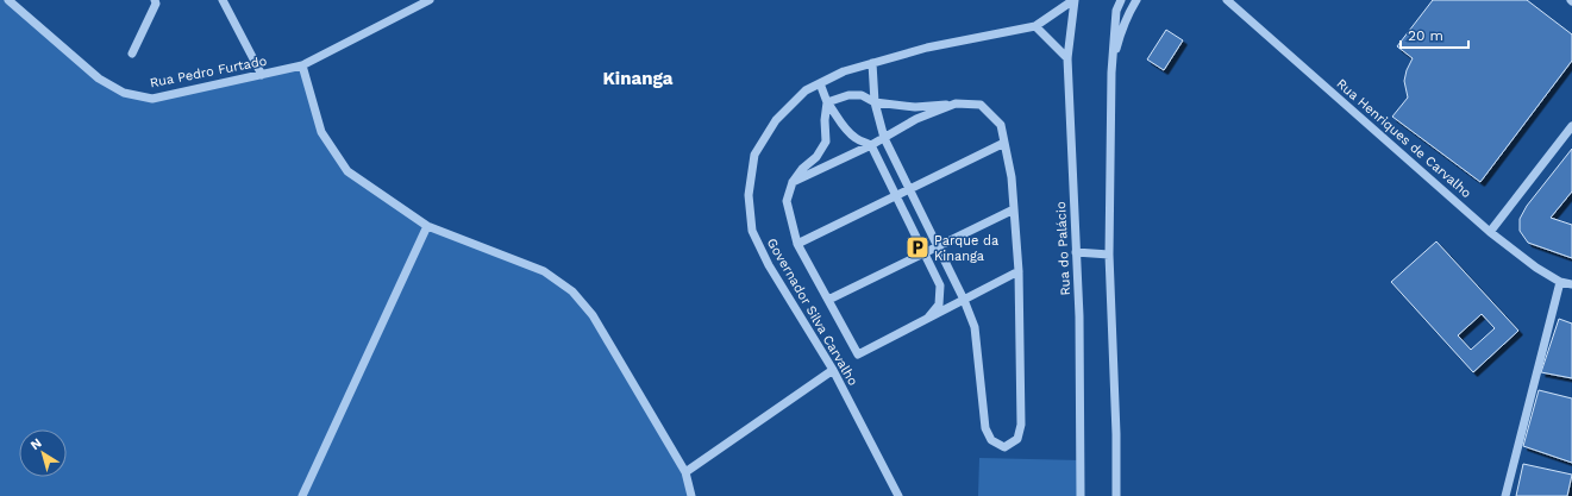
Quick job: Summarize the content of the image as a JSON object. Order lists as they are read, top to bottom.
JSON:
{
  "streets": {
    "street": [
      "Rua Pedro Furtado",
      "Rua Henriques de Carvalho",
      "Rua do Palácio",
      "Governador Silva Carvalho"
    ]
  },
  "crossings": [
    ["Rua do Palácio", "Governador Silva Carvalho"]
  ],
  "districts": ["Kinanga"],
  "places": {
    "parking": ["Parque da Kinanga"]
  },
  "scale_bar": "20 m",
  "north": "top left"
}
